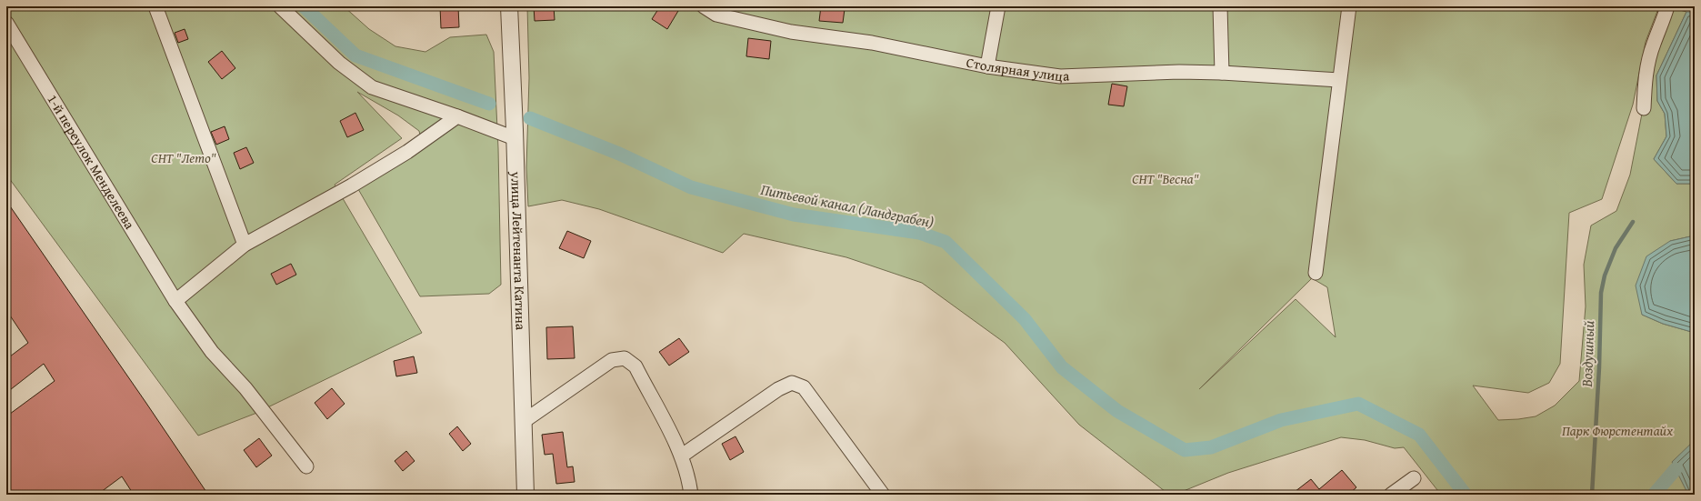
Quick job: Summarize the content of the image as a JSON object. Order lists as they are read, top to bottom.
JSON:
{
  "streets": {
    "street": ["Столярная улица", "1-й переулок Менделеева", "улица Лейтенанта Катина"]
  },
  "water": ["Питьевой канал (Ландграбен)", "Воздушный"],
  "parks": ["СНТ \"Лето\"", "СНТ \"Весна\"", "Парк Фюрстентайх"]
}
